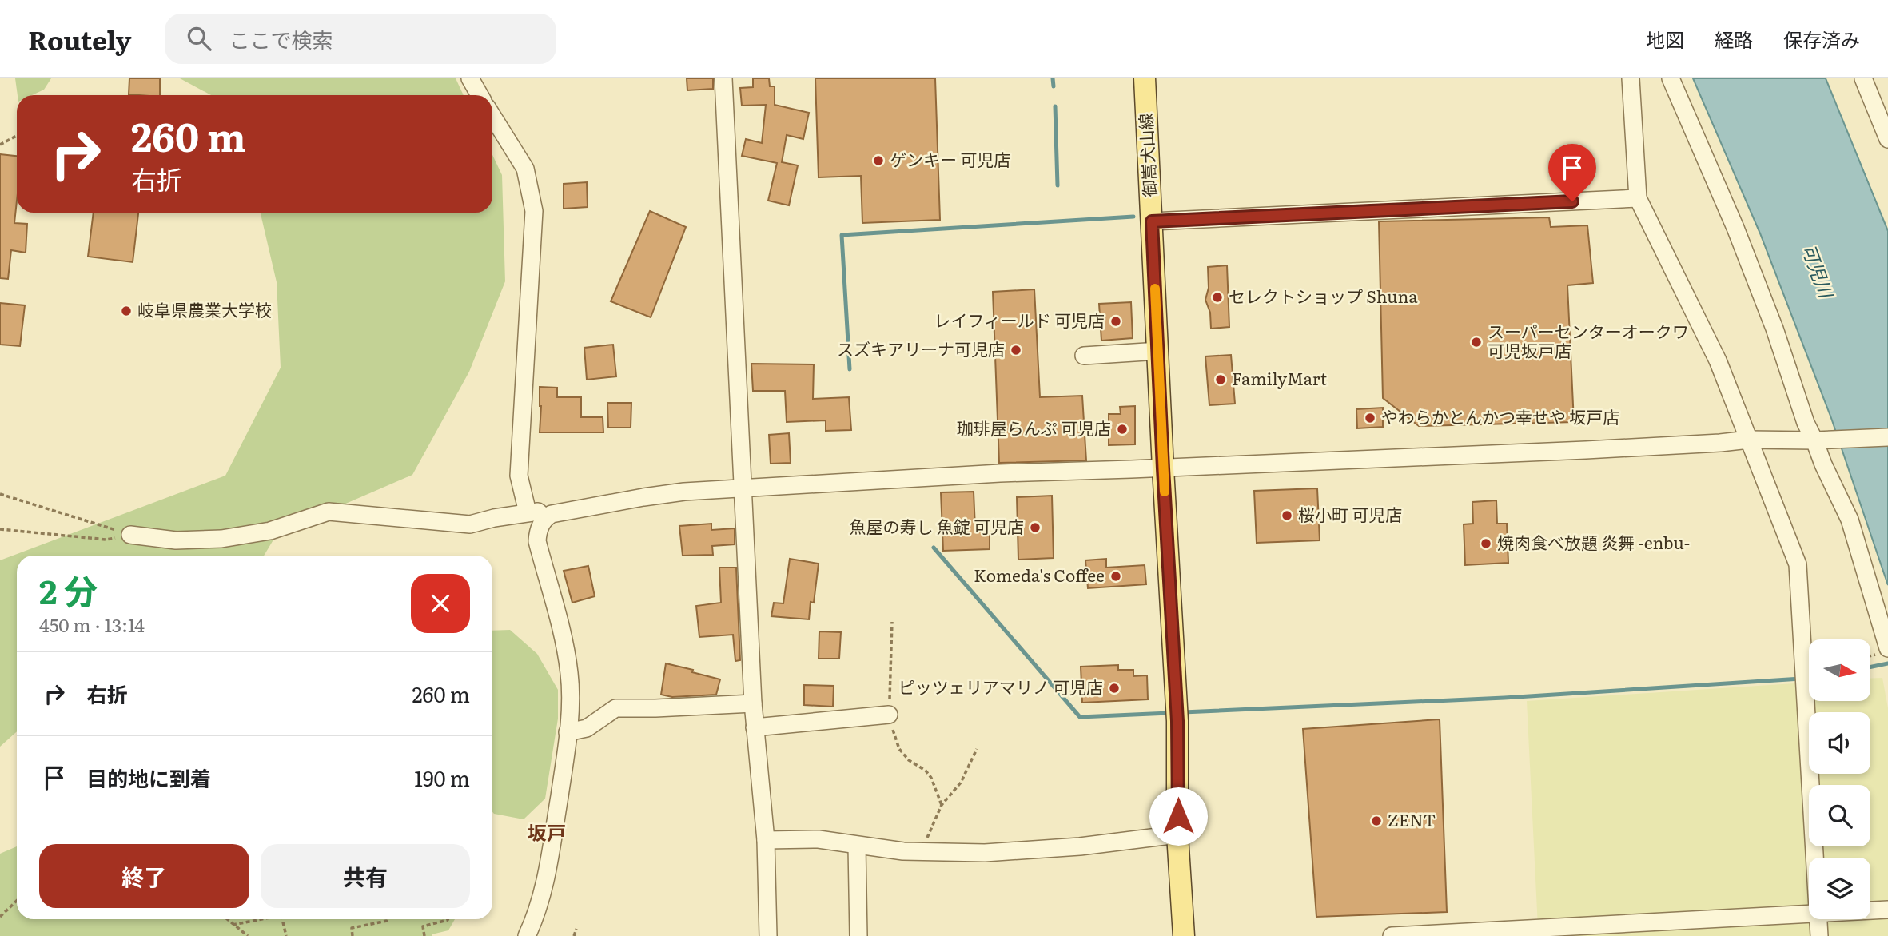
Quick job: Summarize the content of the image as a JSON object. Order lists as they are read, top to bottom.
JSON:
{
  "streets": {
    "main road": ["御嵩犬山線"]
  },
  "districts": ["坂戸"],
  "water": ["可児川"],
  "places": [
    "ゲンキー 可児店",
    "セレクトショップ Shuna",
    "岐阜県農業大学校",
    "レイフィールド 可児店",
    "スーパーセンターオークワ 可児坂戸店",
    "スズキアリーナ可児店",
    "FamilyMart",
    "やわらかとんかつ幸せや 坂戸店",
    "珈琲屋らんぷ 可児店",
    "桜小町 可児店",
    "魚屋の寿し 魚錠 可児店",
    "焼肉食べ放題 炎舞 ‐enbu‐",
    "Komeda's Coffee",
    "ピッツェリアマリノ 可児店",
    "ZENT"
  ],
  "north": "right",
  "page": {
    "header": "Routely",
    "search": "ここで検索",
    "nav": ["地図", "経路", "保存済み"],
    "turn": ["260 m", "右折"],
    "heading": ["2 分", "450 m · 13:14"],
    "list": [
      {
        "name": "右折",
        "value": "260 m"
      },
      {
        "name": "目的地に到着",
        "value": "190 m"
      }
    ],
    "buttons": ["終了", "共有"]
  }
}
